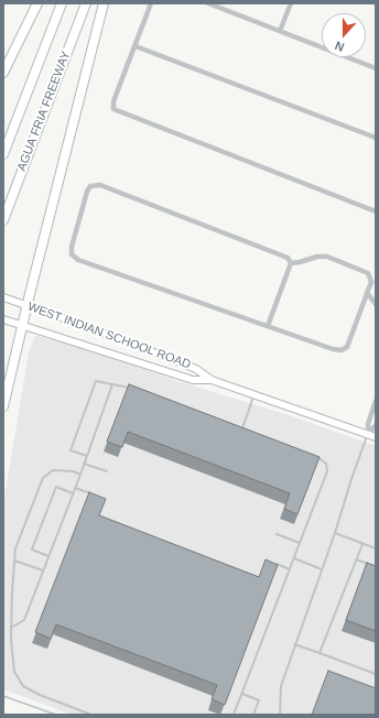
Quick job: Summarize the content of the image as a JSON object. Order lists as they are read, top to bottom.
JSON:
{
  "streets": {
    "highway": ["AGUA FRIA FREEWAY"],
    "main road": ["WEST INDIAN SCHOOL ROAD"]
  },
  "north": "bottom"
}
